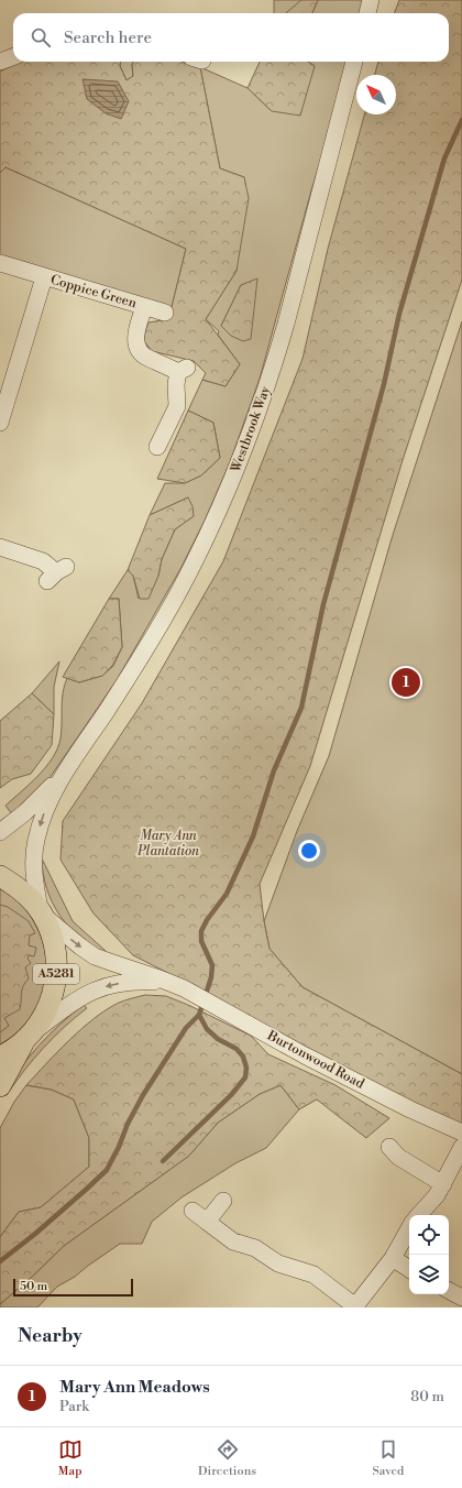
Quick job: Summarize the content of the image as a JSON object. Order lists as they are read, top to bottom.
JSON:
{
  "streets": {
    "main road": ["A5281"],
    "street": ["Coppice Green", "Westbrook Way", "Burtonwood Road"]
  },
  "crossings": [
    ["Westbrook Way", "A5281"],
    ["Westbrook Way", "Burtonwood Road"],
    ["A5281", "Burtonwood Road"]
  ],
  "parks": ["Mary Ann Plantation"],
  "scale_bar": "50 m",
  "north": "top left",
  "page": {
    "search": "Search here",
    "pins": "1",
    "scale": "50 m",
    "heading": "Nearby",
    "list": [
      {
        "mark": "1",
        "name": "Mary Ann Meadows",
        "note": "Park",
        "value": "80 m"
      }
    ],
    "nav": ["Map", "Directions", "Saved"]
  }
}
